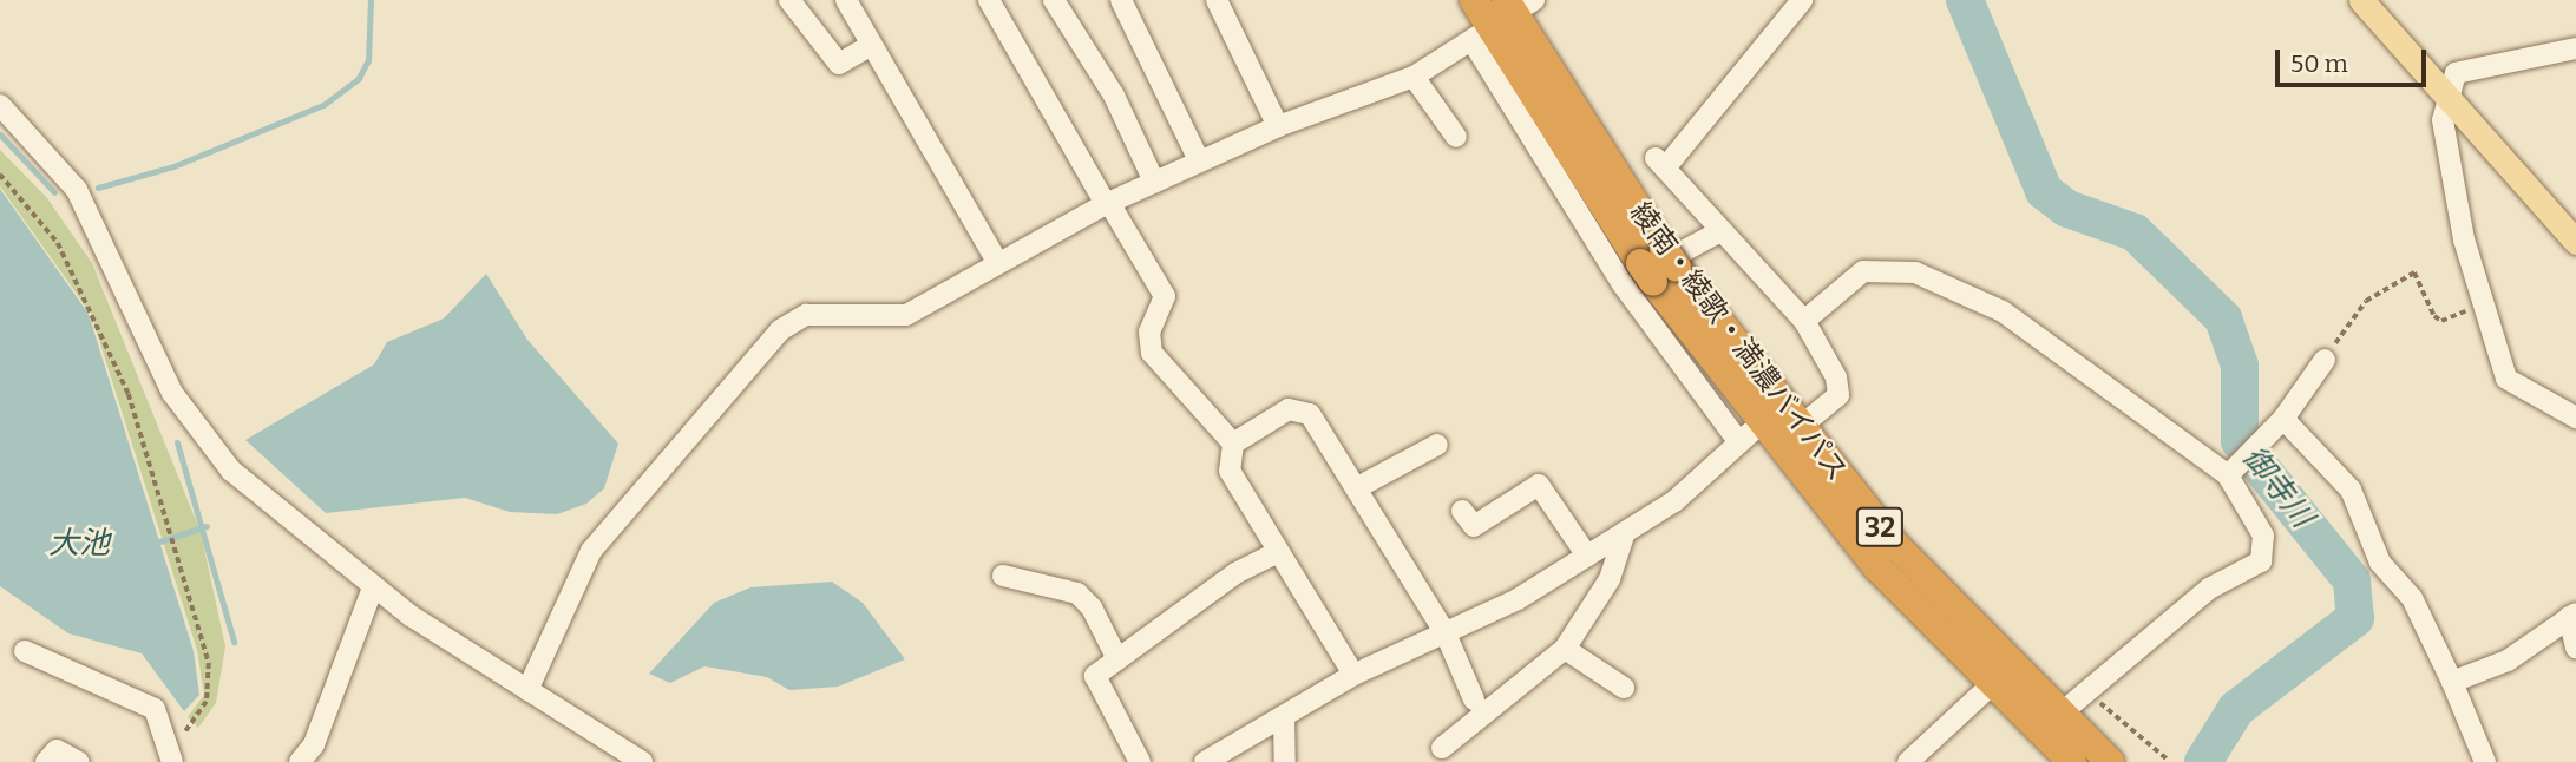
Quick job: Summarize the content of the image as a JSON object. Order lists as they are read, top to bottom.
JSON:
{
  "streets": {
    "highway": ["綾南・綾歌・満濃バイパス", "32"]
  },
  "water": ["御寺川", "大池"],
  "scale_bar": "50 m"
}
